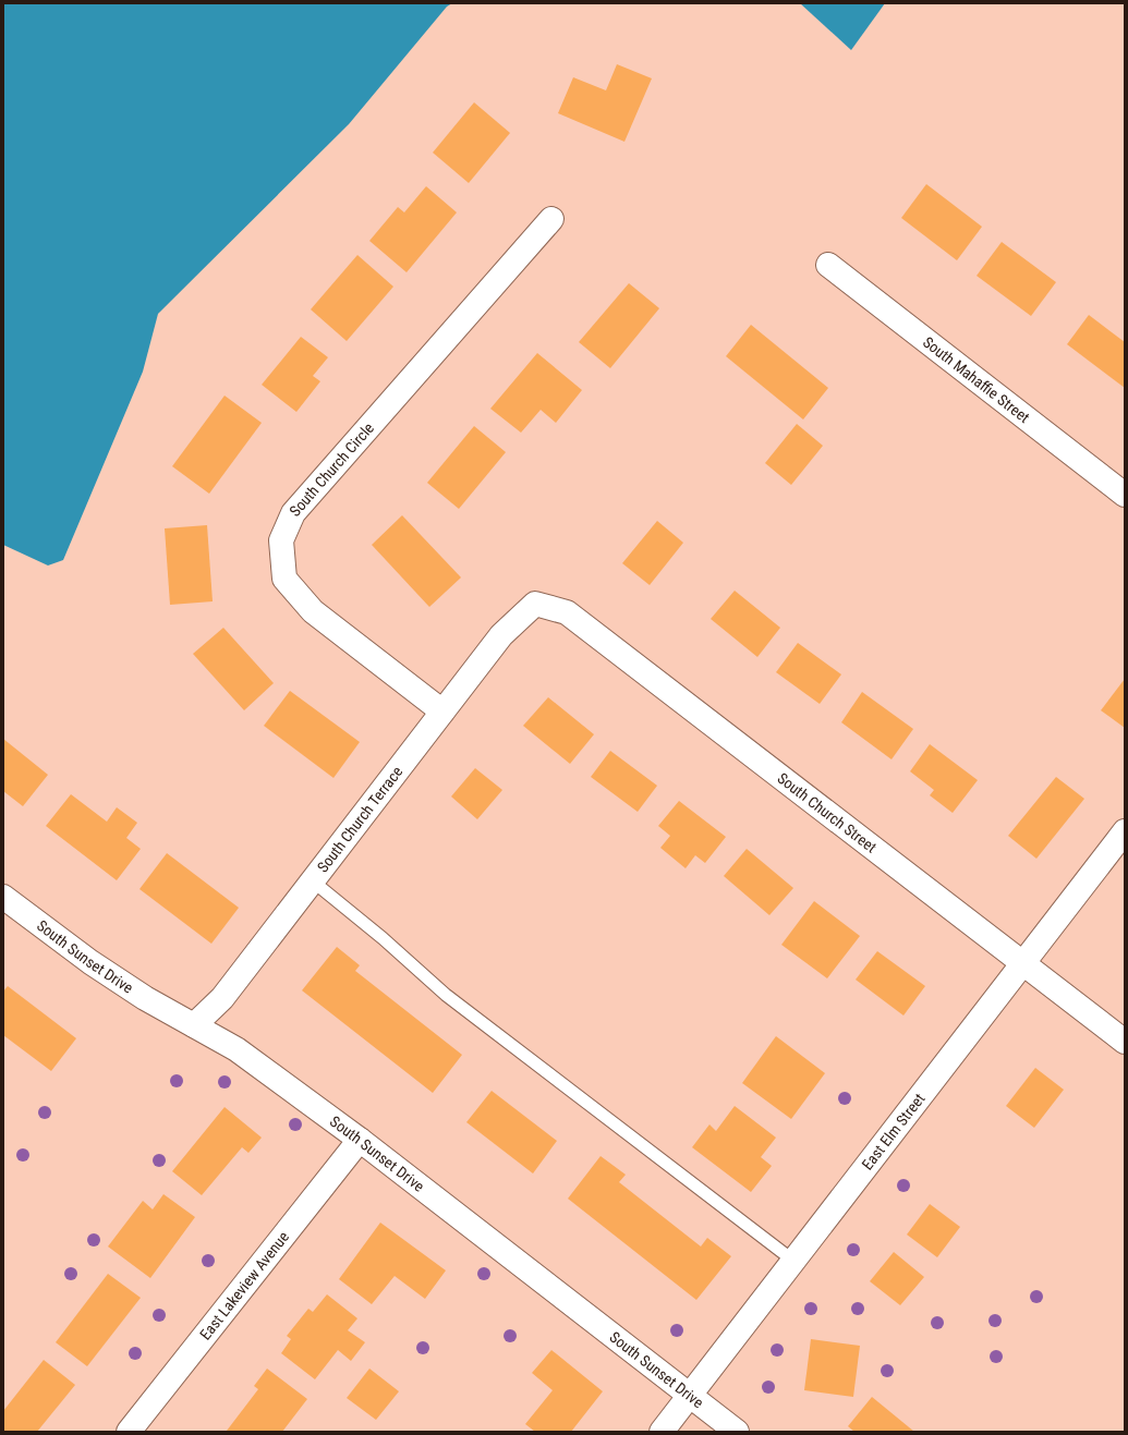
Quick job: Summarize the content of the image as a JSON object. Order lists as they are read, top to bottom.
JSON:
{
  "streets": {
    "street": [
      "South Mahaffie Street",
      "South Church Circle",
      "South Church Street",
      "South Church Terrace",
      "South Sunset Drive",
      "East Elm Street",
      "East Lakeview Avenue"
    ]
  },
  "crossings": [
    ["South Church Circle", "South Church Terrace"],
    ["South Church Street", "South Church Terrace"],
    ["South Church Street", "East Elm Street"],
    ["South Church Terrace", "South Sunset Drive"],
    ["South Sunset Drive", "East Elm Street"],
    ["South Sunset Drive", "East Lakeview Avenue"]
  ]
}
